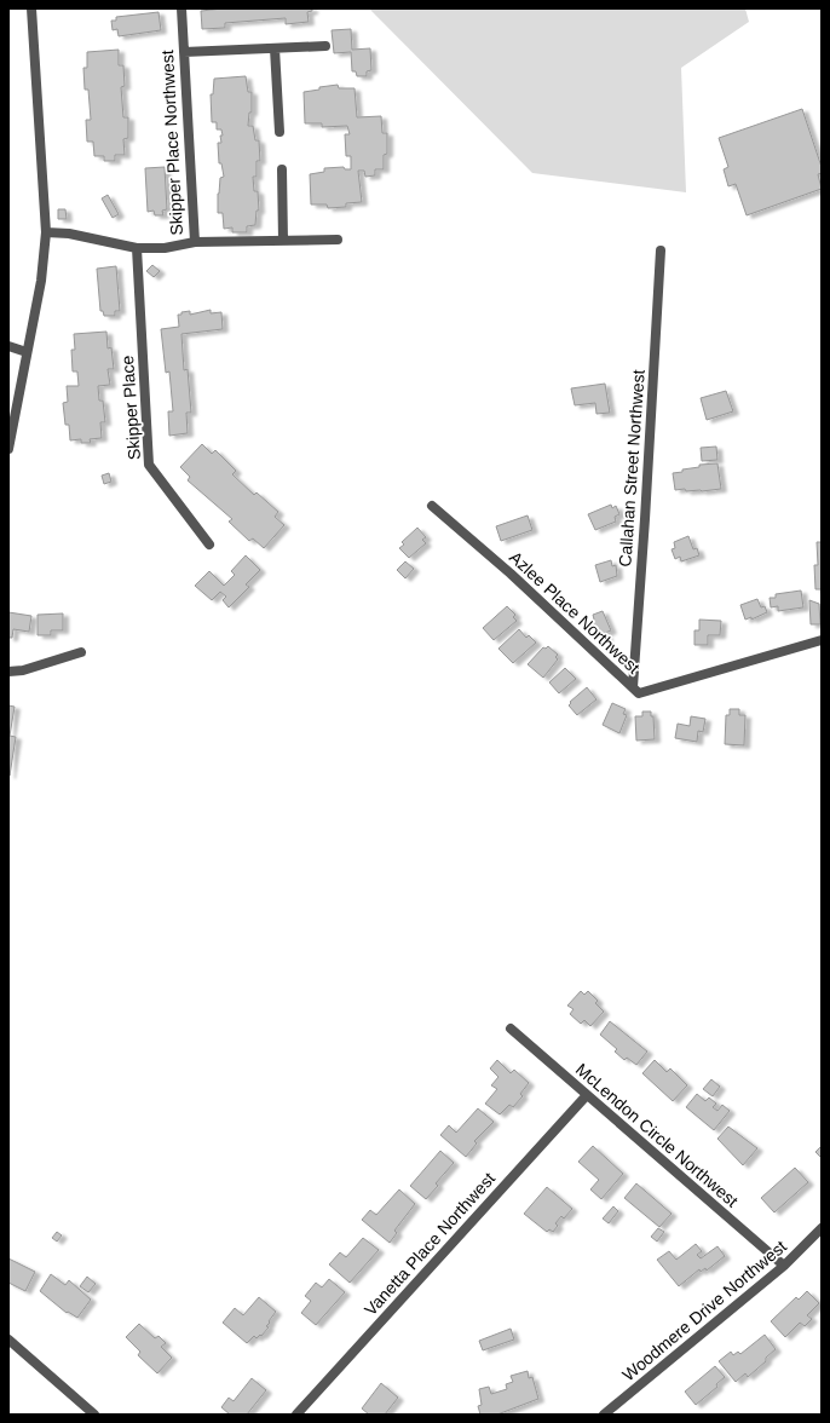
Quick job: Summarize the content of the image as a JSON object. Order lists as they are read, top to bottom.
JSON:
{
  "streets": {
    "street": [
      "Skipper Place Northwest",
      "Skipper Place",
      "Callahan Street Northwest",
      "Azlee Place Northwest",
      "McLendon Circle Northwest",
      "Vanetta Place Northwest",
      "Woodmere Drive Northwest"
    ]
  },
  "crossings": [
    ["Skipper Place Northwest", "Skipper Place"],
    ["Callahan Street Northwest", "Azlee Place Northwest"],
    ["McLendon Circle Northwest", "Vanetta Place Northwest"],
    ["McLendon Circle Northwest", "Woodmere Drive Northwest"]
  ]
}
